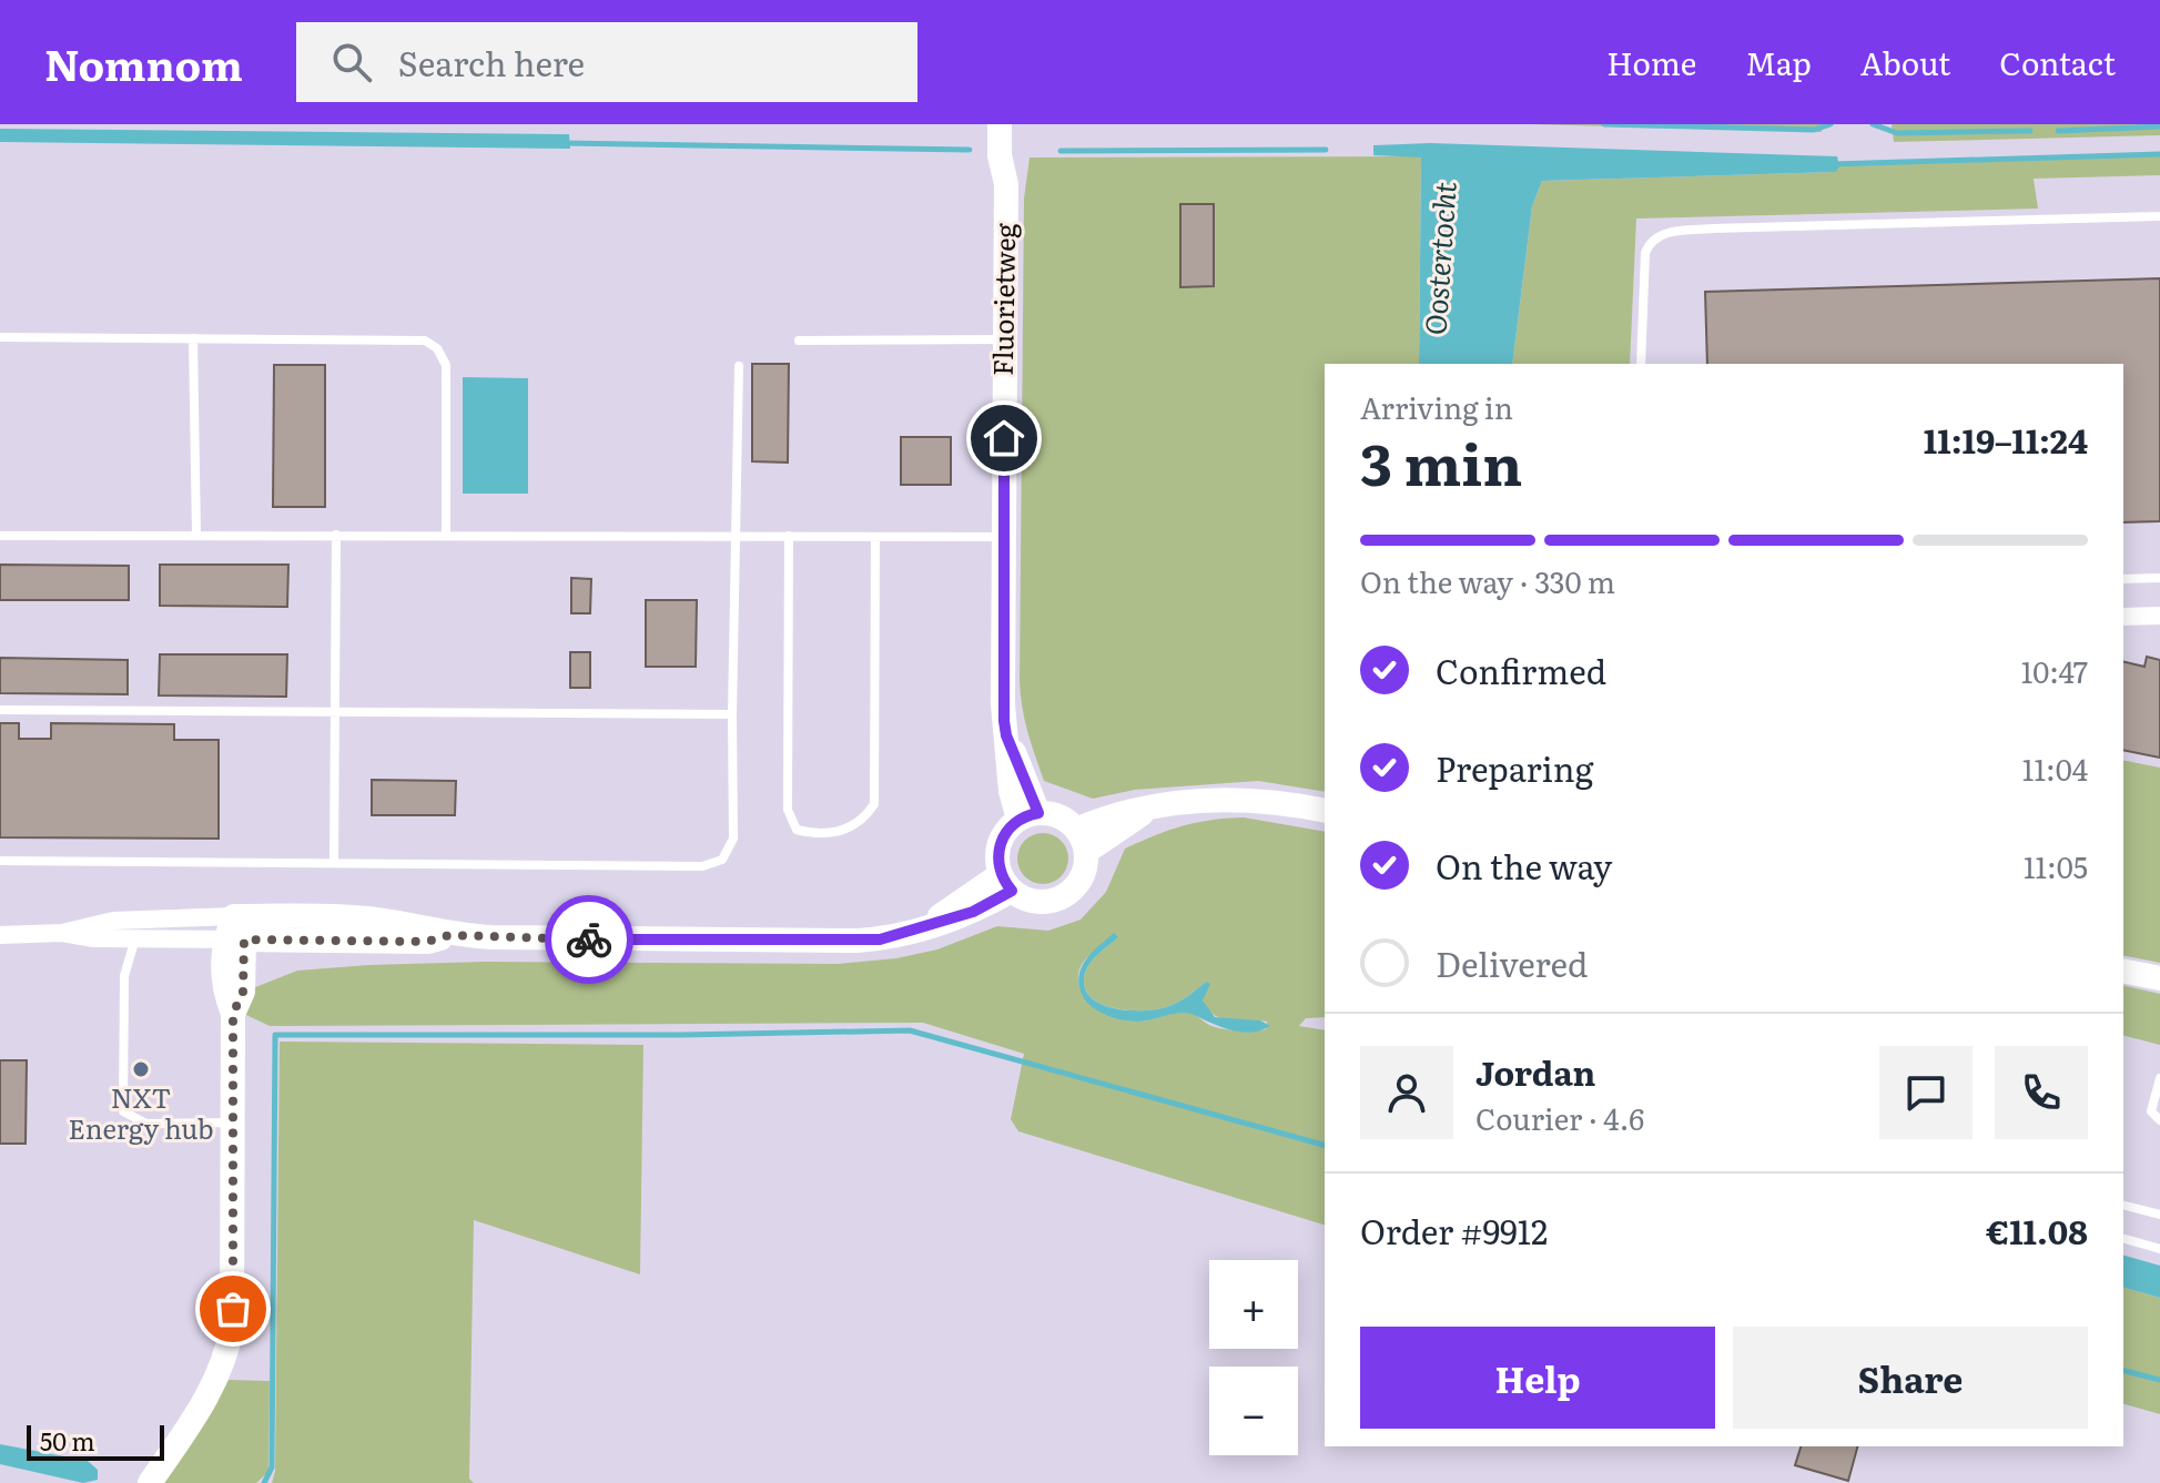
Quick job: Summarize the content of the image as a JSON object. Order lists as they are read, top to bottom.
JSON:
{
  "streets": {
    "street": ["Fluorietweg"]
  },
  "water": ["Oostertocht"],
  "places": ["NXT Energy hub"],
  "scale_bar": "50 m",
  "page": {
    "header": "Nomnom",
    "search": "Search here",
    "nav": [
      "Home",
      "Map",
      "About",
      "Contact"
    ],
    "heading": ["3 min", "Arriving in", "11:19–11:24"],
    "panel": [
      "Jordan",
      "Courier · 4.6",
      "Order #9912",
      "€11.08"
    ],
    "bar": "On the way · 330 m",
    "list": [
      ["Confirmed", "10:47"],
      ["Preparing", "11:04"],
      ["On the way", "11:05"],
      "Delivered"
    ],
    "map_buttons": ["+", "−"],
    "buttons": ["Help", "Share"],
    "scale": "50 m"
  }
}
